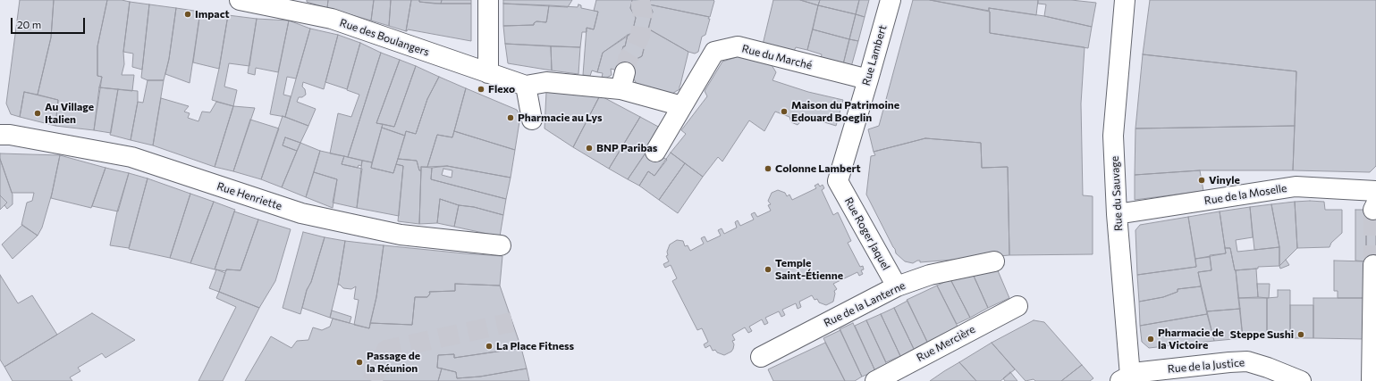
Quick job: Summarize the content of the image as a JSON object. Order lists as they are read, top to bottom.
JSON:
{
  "streets": {
    "street": [
      "Rue des Boulangers",
      "Rue Lambert",
      "Rue du Marché",
      "Rue du Sauvage",
      "Rue de la Moselle",
      "Rue Henriette",
      "Rue Roger Jaquel",
      "Rue de la Lanterne",
      "Rue Mercière",
      "Rue de la Justice"
    ]
  },
  "crossings": [
    ["Rue Lambert", "Rue du Marché"],
    ["Rue Lambert", "Rue Roger Jaquel"],
    ["Rue du Sauvage", "Rue de la Moselle"],
    ["Rue du Sauvage", "Rue de la Justice"],
    ["Rue Roger Jaquel", "Rue de la Lanterne"]
  ],
  "places": [
    "Impact",
    "Flexo",
    "Maison du Patrimoine Edouard Boeglin",
    "Au Village Italien",
    "Pharmacie au Lys",
    "BNP Paribas",
    "Colonne Lambert",
    "Vinyle",
    "Temple Saint-Étienne",
    "Steppe Sushi",
    "Pharmacie de la Victoire",
    "La Place Fitness",
    "Passage de la Réunion"
  ],
  "scale_bar": "20 m"
}
